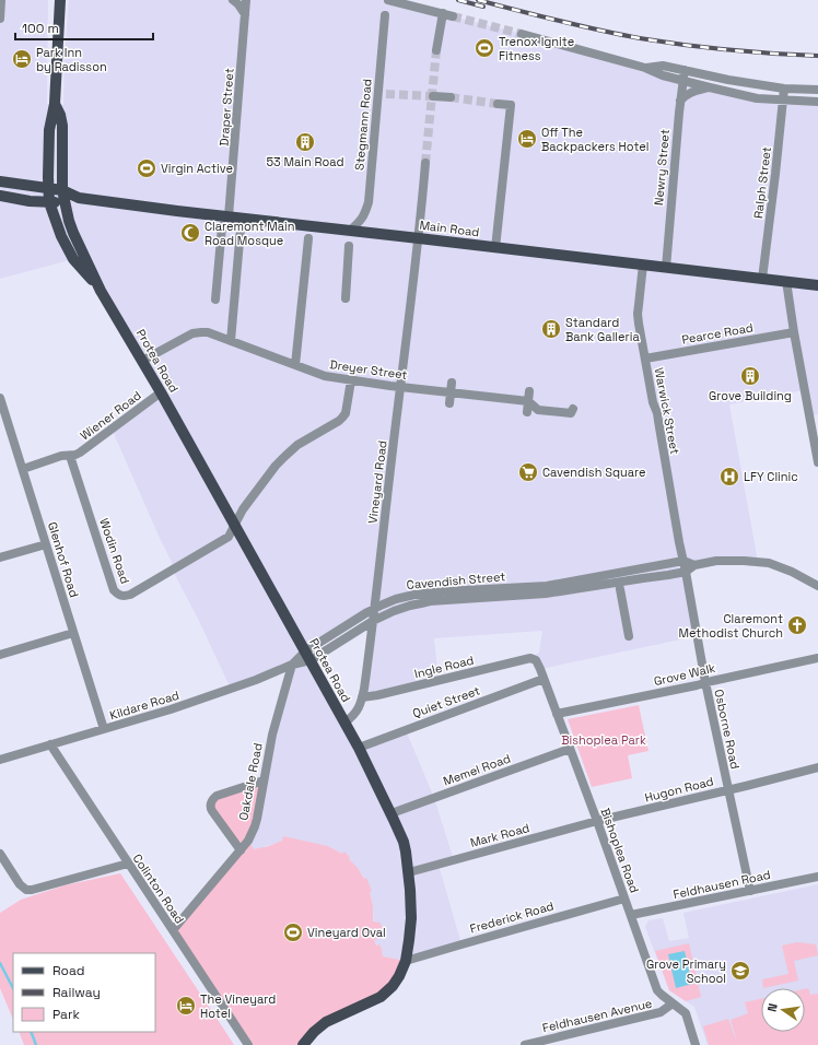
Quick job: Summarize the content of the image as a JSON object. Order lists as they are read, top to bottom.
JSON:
{
  "streets": {
    "main road": ["Main Road", "Protea Road"],
    "street": [
      "Draper Street",
      "Stegmann Road",
      "Newry Street",
      "Ralph Street",
      "Pearce Road",
      "Dreyer Street",
      "Warwick Street",
      "Wiener Road",
      "Vineyard Road",
      "Wodin Road",
      "Glenhof Road",
      "Cavendish Street",
      "Ingle Road",
      "Grove Walk",
      "Quiet Street",
      "Kildare Road",
      "Osborne Road",
      "Memel Road",
      "Oakdale Road",
      "Hugon Road",
      "Mark Road",
      "Bishoplea Road",
      "Feldhausen Road",
      "Colinton Road",
      "Frederick Road",
      "Feldhausen Avenue"
    ]
  },
  "crossings": [
    ["Draper Street", "Main Road"],
    ["Stegmann Road", "Main Road"],
    ["Newry Street", "Main Road"],
    ["Ralph Street", "Main Road"],
    ["Main Road", "Protea Road"],
    ["Main Road", "Warwick Street"],
    ["Main Road", "Vineyard Road"],
    ["Pearce Road", "Warwick Street"],
    ["Protea Road", "Dreyer Street"],
    ["Protea Road", "Wiener Road"],
    ["Protea Road", "Vineyard Road"],
    ["Protea Road", "Wodin Road"],
    ["Protea Road", "Cavendish Street"],
    ["Protea Road", "Quiet Street"],
    ["Protea Road", "Memel Road"],
    ["Protea Road", "Mark Road"],
    ["Protea Road", "Frederick Road"],
    ["Dreyer Street", "Vineyard Road"],
    ["Warwick Street", "Cavendish Street"],
    ["Warwick Street", "Osborne Road"],
    ["Wiener Road", "Wodin Road"],
    ["Wiener Road", "Glenhof Road"],
    ["Vineyard Road", "Cavendish Street"],
    ["Vineyard Road", "Ingle Road"],
    ["Glenhof Road", "Kildare Road"],
    ["Cavendish Street", "Kildare Road"],
    ["Cavendish Street", "Osborne Road"],
    ["Cavendish Street", "Oakdale Road"],
    ["Ingle Road", "Bishoplea Road"],
    ["Grove Walk", "Osborne Road"],
    ["Grove Walk", "Bishoplea Road"],
    ["Quiet Street", "Bishoplea Road"],
    ["Kildare Road", "Oakdale Road"],
    ["Kildare Road", "Colinton Road"],
    ["Osborne Road", "Hugon Road"],
    ["Osborne Road", "Feldhausen Road"],
    ["Memel Road", "Bishoplea Road"],
    ["Oakdale Road", "Colinton Road"],
    ["Hugon Road", "Mark Road"],
    ["Hugon Road", "Bishoplea Road"],
    ["Mark Road", "Bishoplea Road"],
    ["Bishoplea Road", "Feldhausen Road"],
    ["Bishoplea Road", "Frederick Road"],
    ["Bishoplea Road", "Feldhausen Avenue"]
  ],
  "parks": ["Bishoplea Park"],
  "places": {
    "sports": ["Trenox Ignite Fitness", "Virgin Active", "Vineyard Oval"],
    "hotel": ["Park Inn by Radisson", "Off The Backpackers Hotel", "The Vineyard Hotel"],
    "building": ["53 Main Road", "Standard Bank Galleria", "Grove Building"],
    "mosque": ["Claremont Main Road Mosque"],
    "supermarket": ["Cavendish Square"],
    "hospital": ["LFY Clinic"],
    "church": ["Claremont Methodist Church"],
    "school or university": ["Grove Primary School"]
  },
  "legend": ["Road", "Railway", "Park"],
  "scale_bar": "100 m",
  "north": "left"
}
